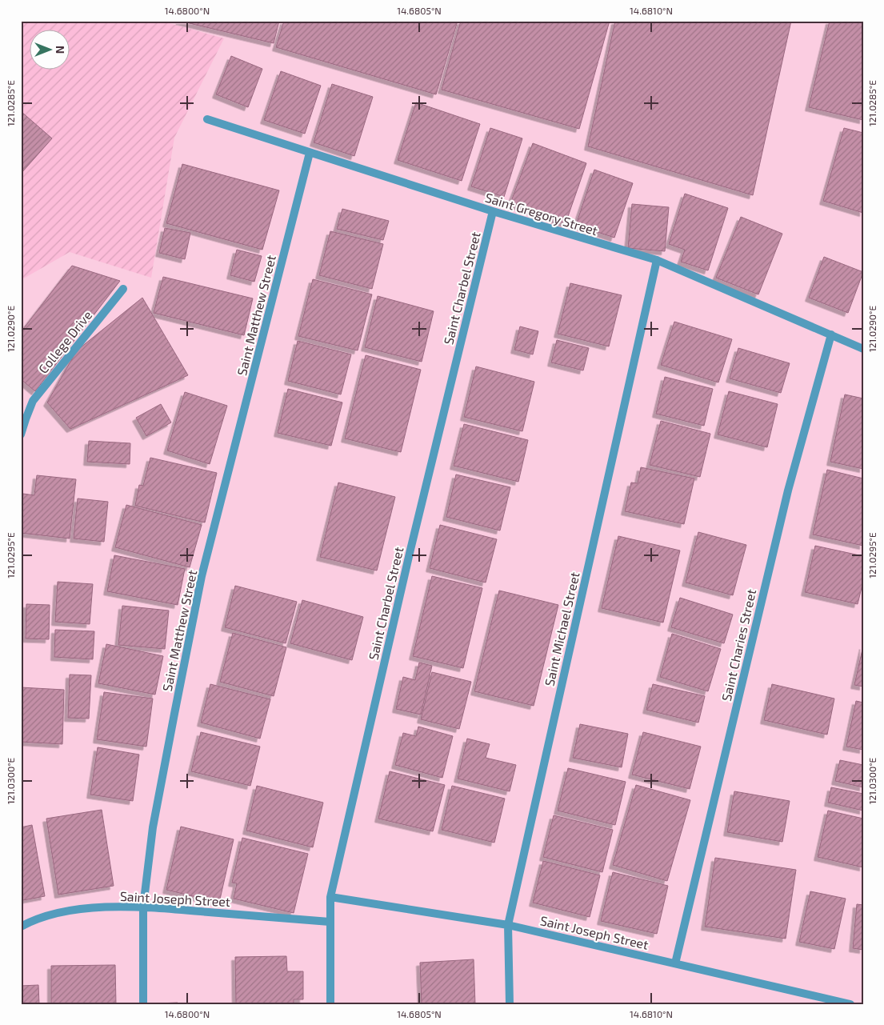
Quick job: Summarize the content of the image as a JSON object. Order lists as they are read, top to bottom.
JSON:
{
  "streets": {
    "street": [
      "Saint Gregory Street",
      "Saint Charbel Street",
      "Saint Matthew Street",
      "College Drive",
      "Saint Michael Street",
      "Saint Charies Street",
      "Saint Joseph Street"
    ]
  },
  "crossings": [
    ["Saint Gregory Street", "Saint Charbel Street"],
    ["Saint Gregory Street", "Saint Matthew Street"],
    ["Saint Gregory Street", "Saint Michael Street"],
    ["Saint Gregory Street", "Saint Charies Street"],
    ["Saint Charbel Street", "Saint Joseph Street"],
    ["Saint Matthew Street", "Saint Joseph Street"],
    ["Saint Michael Street", "Saint Joseph Street"],
    ["Saint Charies Street", "Saint Joseph Street"]
  ],
  "north": "right",
  "coordinates": [
    "14.6800°N",
    "14.6805°N",
    "14.6810°N",
    "121.0285°E",
    "121.0290°E",
    "121.0295°E",
    "121.0300°E"
  ]
}
